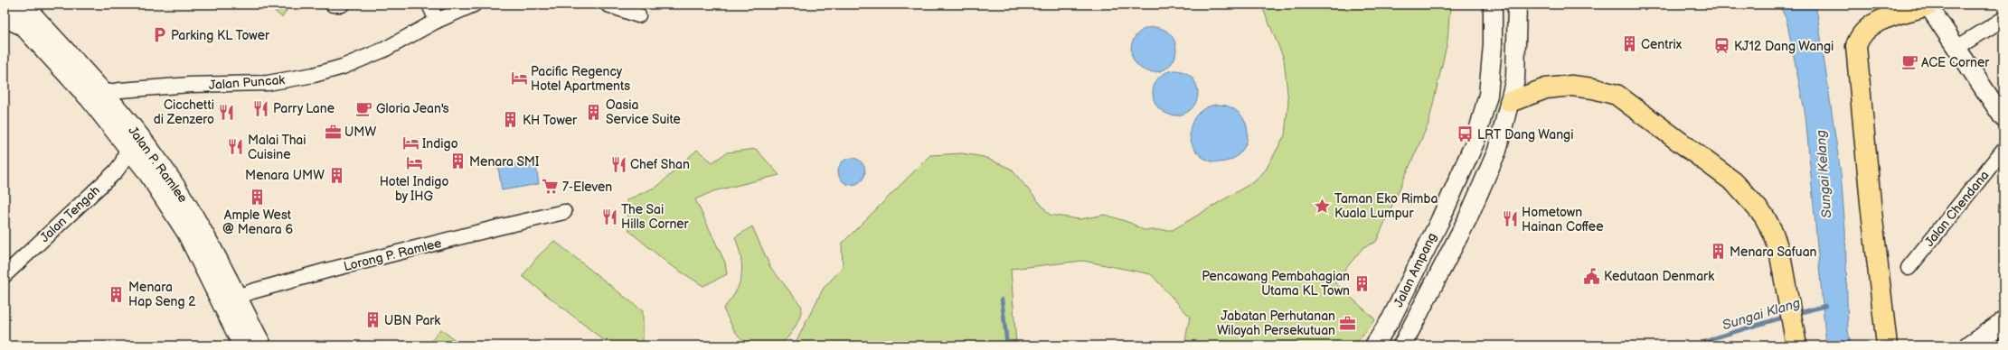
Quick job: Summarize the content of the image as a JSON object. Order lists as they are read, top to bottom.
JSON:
{
  "streets": {
    "street": [
      "Jalan Puncak",
      "Jalan P. Ramlee",
      "Jalan Chendana",
      "Jalan Tengah",
      "Lorong P. Ramlee",
      "Jalan Ampang"
    ]
  },
  "crossings": [
    ["Jalan Puncak", "Jalan P. Ramlee"],
    ["Jalan P. Ramlee", "Jalan Tengah"],
    ["Jalan P. Ramlee", "Lorong P. Ramlee"]
  ],
  "water": ["Sungai Kelang", "Sungai Klang"],
  "places": {
    "parking": ["Parking KL Tower"],
    "building": [
      "Centrix",
      "Oasia Service Suite",
      "KH Tower",
      "Menara SMI",
      "Menara UMW",
      "Ample West @ Menara 6",
      "Menara Safuan",
      "Pencawang Pembahagian Utama KL Town",
      "Menara Hap Seng 2",
      "UBN Park"
    ],
    "station": ["KJ12 Dang Wangi"],
    "cafe": ["ACE Corner", "Gloria Jean's"],
    "hotel": ["Pacific Regency Hotel Apartments", "Indigo", "Hotel Indigo by IHG"],
    "restaurant": [
      "Parry Lane",
      "Cicchetti di Zenzero",
      "Malai Thai Cuisine",
      "Chef Shan",
      "The Sai Hills Corner",
      "Hometown Hainan Coffee"
    ],
    "office": ["UMW", "Jabatan Perhutanan Wilayah Persekutuan"],
    "bus stop": ["LRT Dang Wangi"],
    "supermarket": ["7-Eleven"],
    "place": ["Taman Eko Rimba Kuala Lumpur"],
    "public building": ["Kedutaan Denmark"]
  }
}
